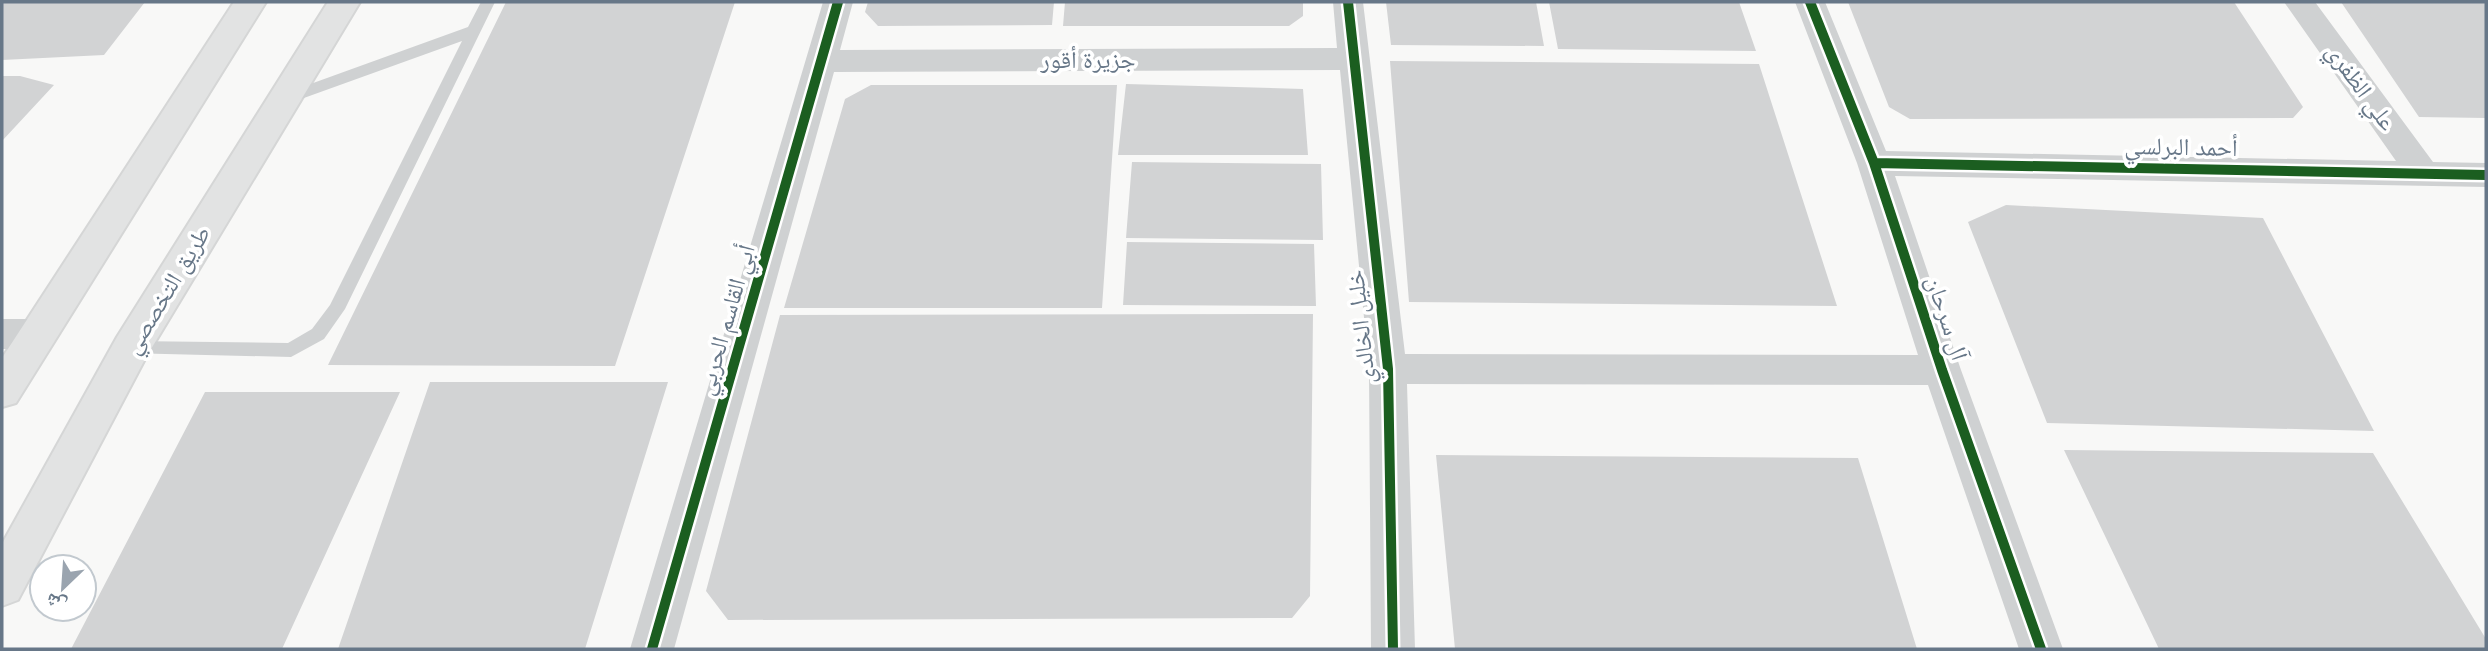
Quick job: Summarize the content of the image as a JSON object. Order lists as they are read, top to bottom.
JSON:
{
  "streets": {
    "main road": ["طريق التخصصي"],
    "street": [
      "جزيرة أقور",
      "علي الظفري",
      "أحمد البرلسي",
      "آل سرحان",
      "أبي القاسم الحربي",
      "خليل الخالدي"
    ]
  },
  "crossings": [
    ["جزيرة أقور", "أبي القاسم الحربي"],
    ["جزيرة أقور", "خليل الخالدي"],
    ["علي الظفري", "أحمد البرلسي"],
    ["أحمد البرلسي", "آل سرحان"]
  ],
  "north": "bottom left"
}
